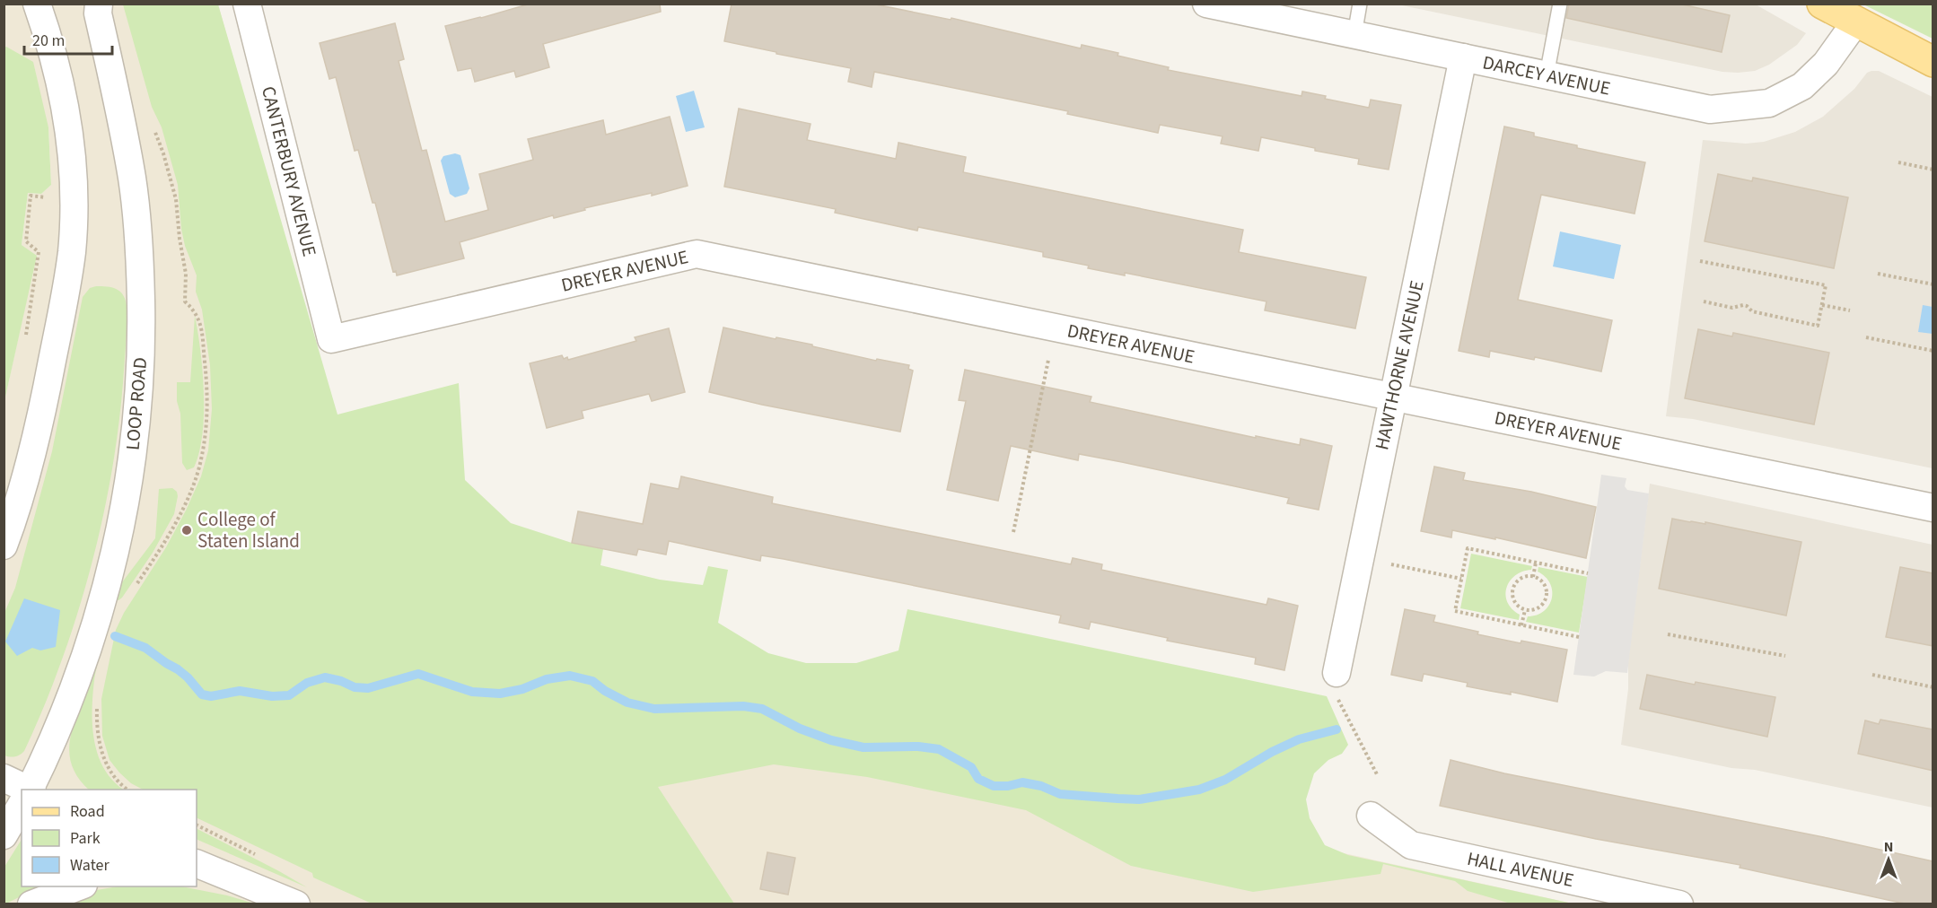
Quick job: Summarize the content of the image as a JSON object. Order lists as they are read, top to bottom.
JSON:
{
  "streets": {
    "street": [
      "DARCEY AVENUE",
      "CANTERBURY AVENUE",
      "DREYER AVENUE",
      "HAWTHORNE AVENUE",
      "LOOP ROAD",
      "HALL AVENUE"
    ]
  },
  "crossings": [
    ["DARCEY AVENUE", "HAWTHORNE AVENUE"],
    ["CANTERBURY AVENUE", "DREYER AVENUE"],
    ["DREYER AVENUE", "HAWTHORNE AVENUE"]
  ],
  "places": ["College of Staten Island"],
  "legend": ["Road", "Park", "Water"],
  "scale_bar": "20 m",
  "north": "top"
}
